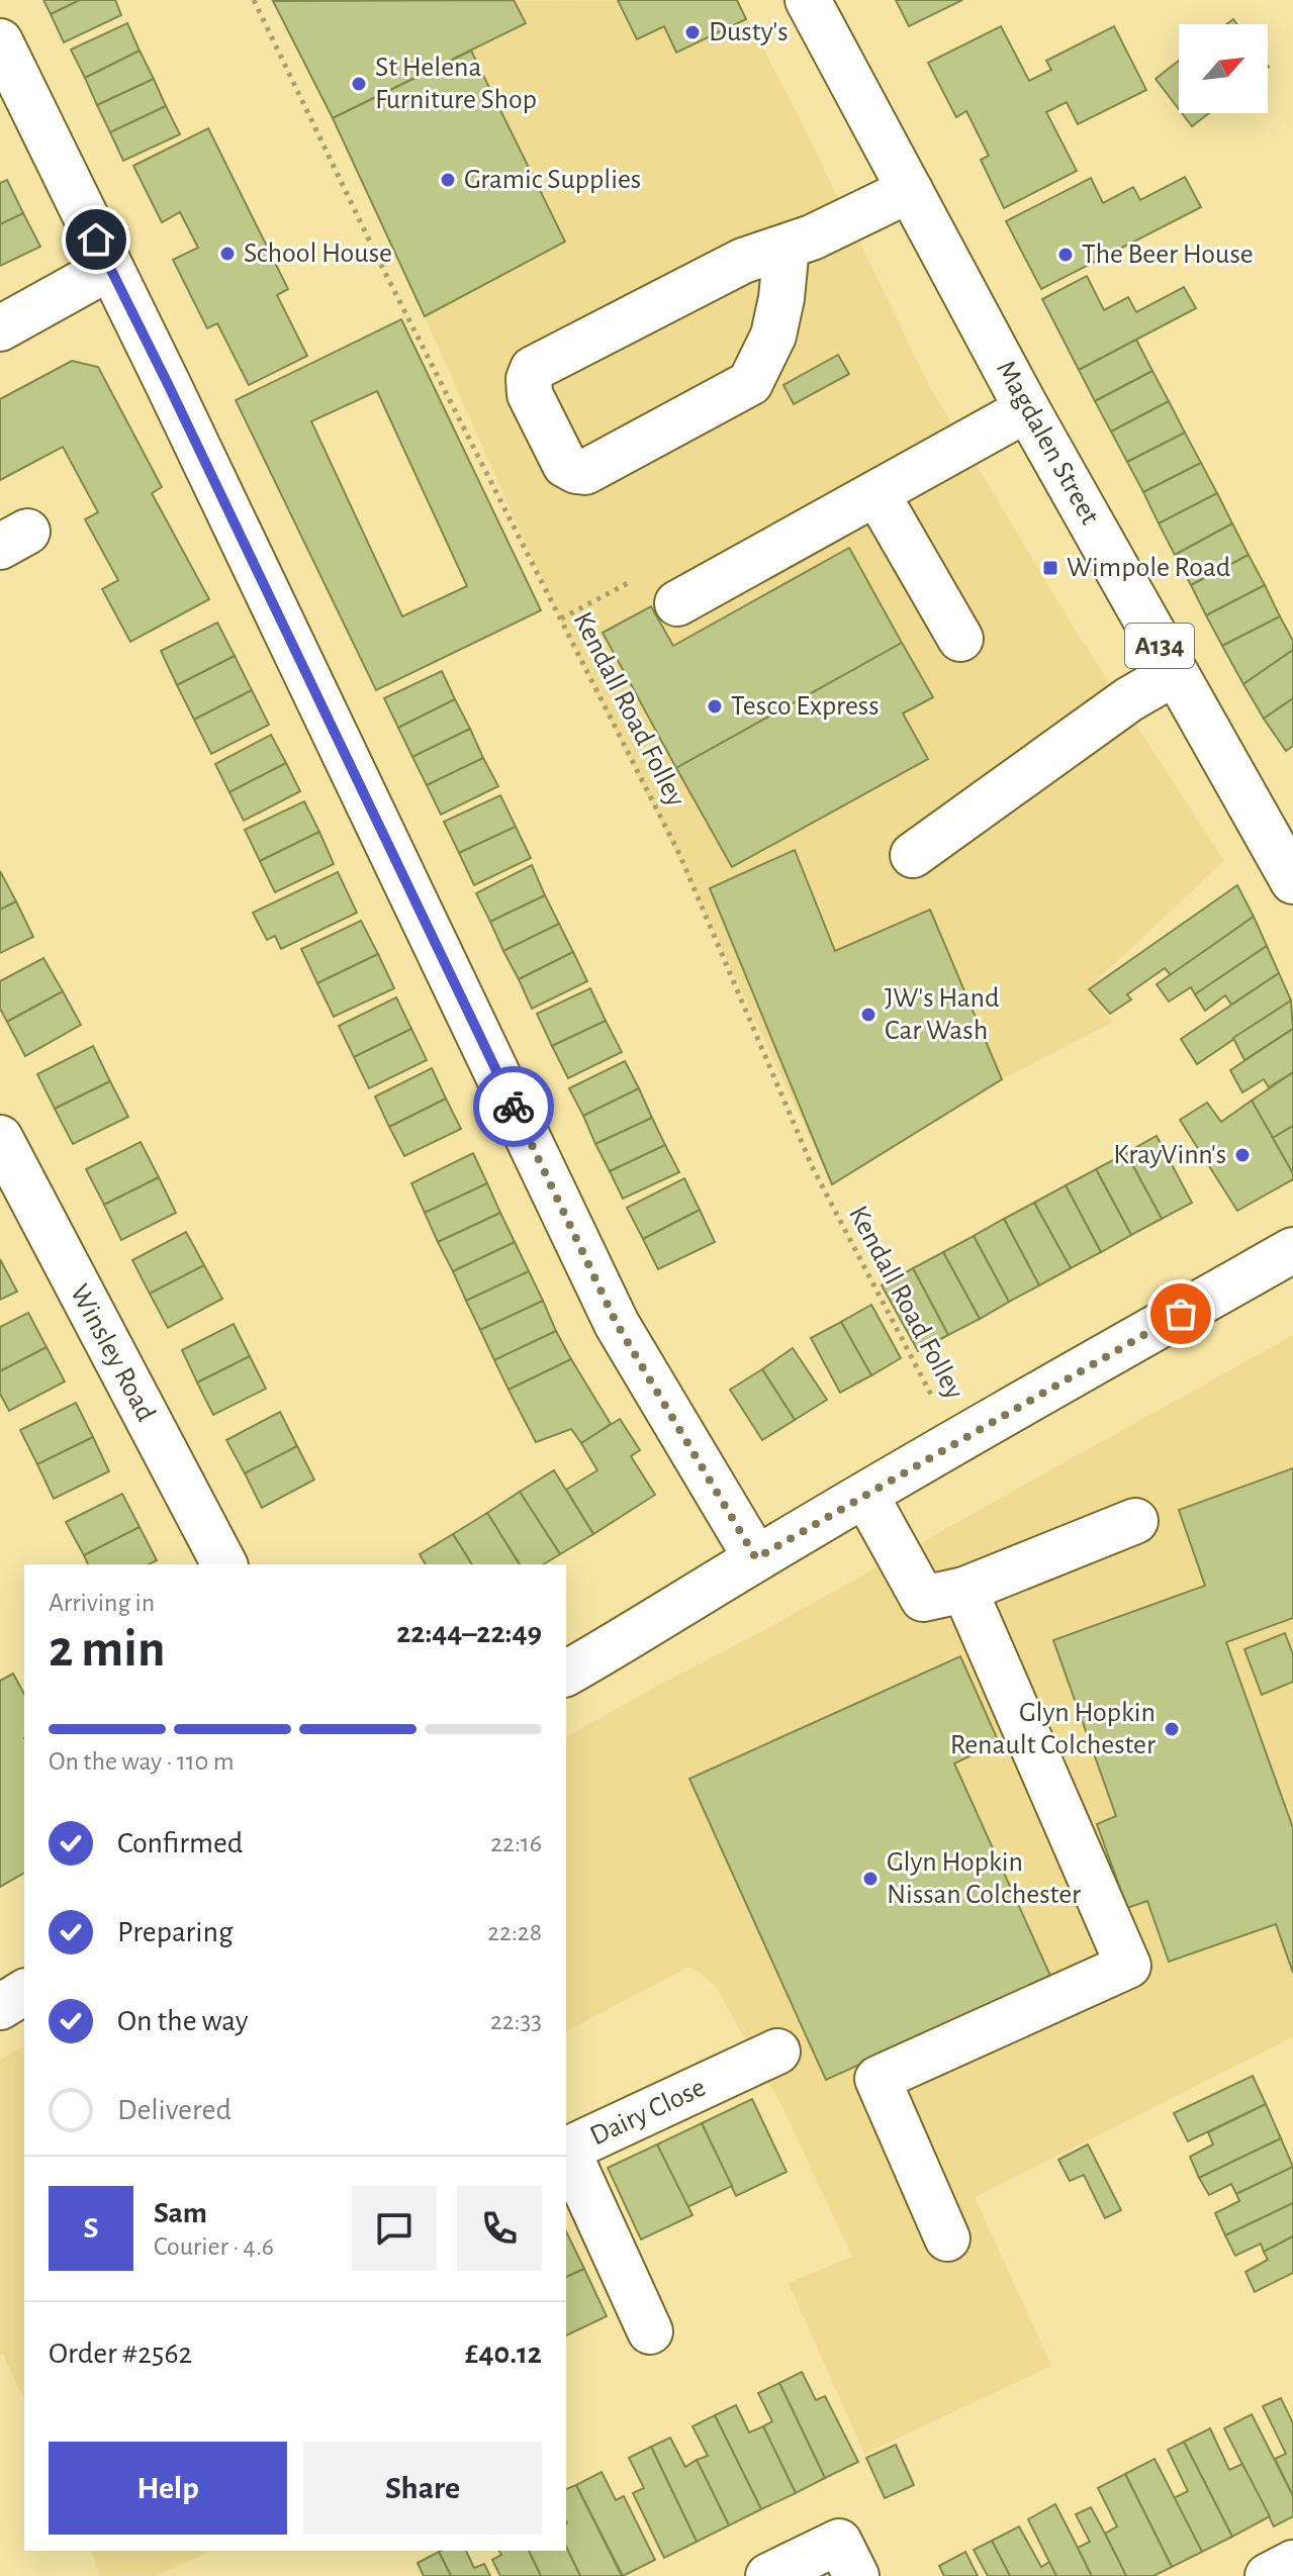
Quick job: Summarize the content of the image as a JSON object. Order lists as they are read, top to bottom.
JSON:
{
  "streets": {
    "street": [
      "Magdalen Street",
      "A134",
      "Winsley Road",
      "Dairy Close"
    ],
    "path": ["Kendall Road Folley"]
  },
  "places": {
    "other": [
      "Dusty's",
      "St Helena Furniture Shop",
      "Gramic Supplies",
      "School House",
      "The Beer House",
      "Tesco Express",
      "JW's Hand Car Wash",
      "KrayVinn's",
      "Glyn Hopkin Renault Colchester",
      "Glyn Hopkin Nissan Colchester"
    ],
    "transit": ["Wimpole Road"]
  },
  "north": "top right",
  "page": {
    "heading": ["2 min", "Arriving in", "22:44–22:49"],
    "panel": [
      "Sam",
      "Courier · 4.6",
      "Order #2562",
      "£40.12"
    ],
    "bar": "On the way · 110 m",
    "list": [
      ["Confirmed", "22:16"],
      ["Preparing", "22:28"],
      ["On the way", "22:33"],
      "Delivered"
    ],
    "round": "S",
    "buttons": ["Help", "Share"]
  }
}
